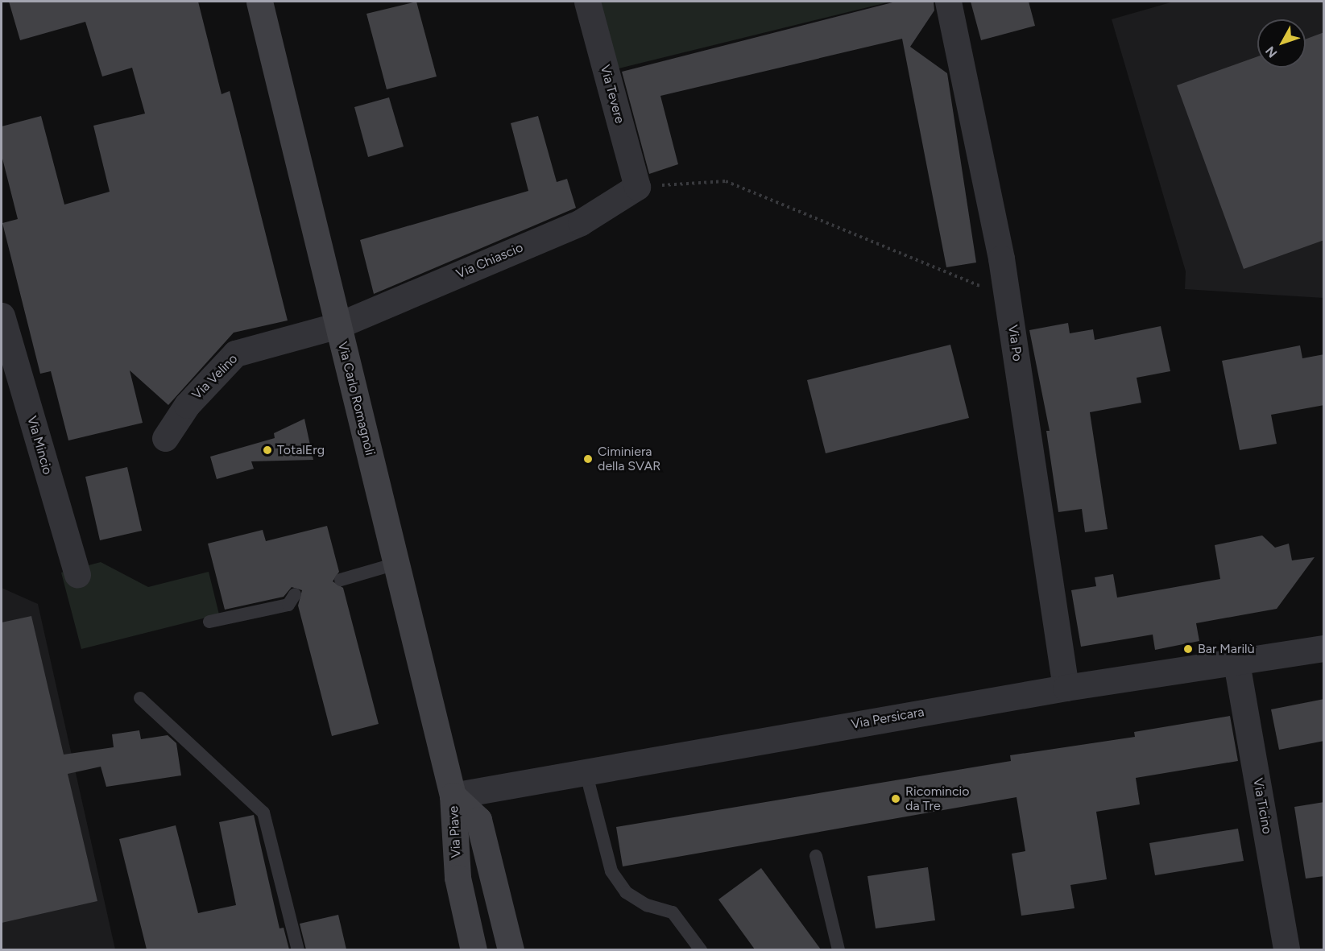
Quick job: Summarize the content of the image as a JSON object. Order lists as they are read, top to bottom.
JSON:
{
  "streets": {
    "main road": ["Via Carlo Romagnoli", "Via Piave"],
    "street": [
      "Via Tevere",
      "Via Chiascio",
      "Via Po",
      "Via Velino",
      "Via Mincio",
      "Via Persicara",
      "Via Ticino"
    ]
  },
  "crossings": [
    ["Via Tevere", "Via Chiascio"],
    ["Via Chiascio", "Via Velino"],
    ["Via Chiascio", "Via Carlo Romagnoli"],
    ["Via Po", "Via Persicara"],
    ["Via Velino", "Via Carlo Romagnoli"],
    ["Via Carlo Romagnoli", "Via Persicara"],
    ["Via Carlo Romagnoli", "Via Piave"],
    ["Via Persicara", "Via Ticino"],
    ["Via Persicara", "Via Piave"]
  ],
  "places": [
    "TotalErg",
    "Ciminiera della SVAR",
    "Bar Marilù",
    "Ricomincio da Tre"
  ],
  "north": "bottom left"
}
